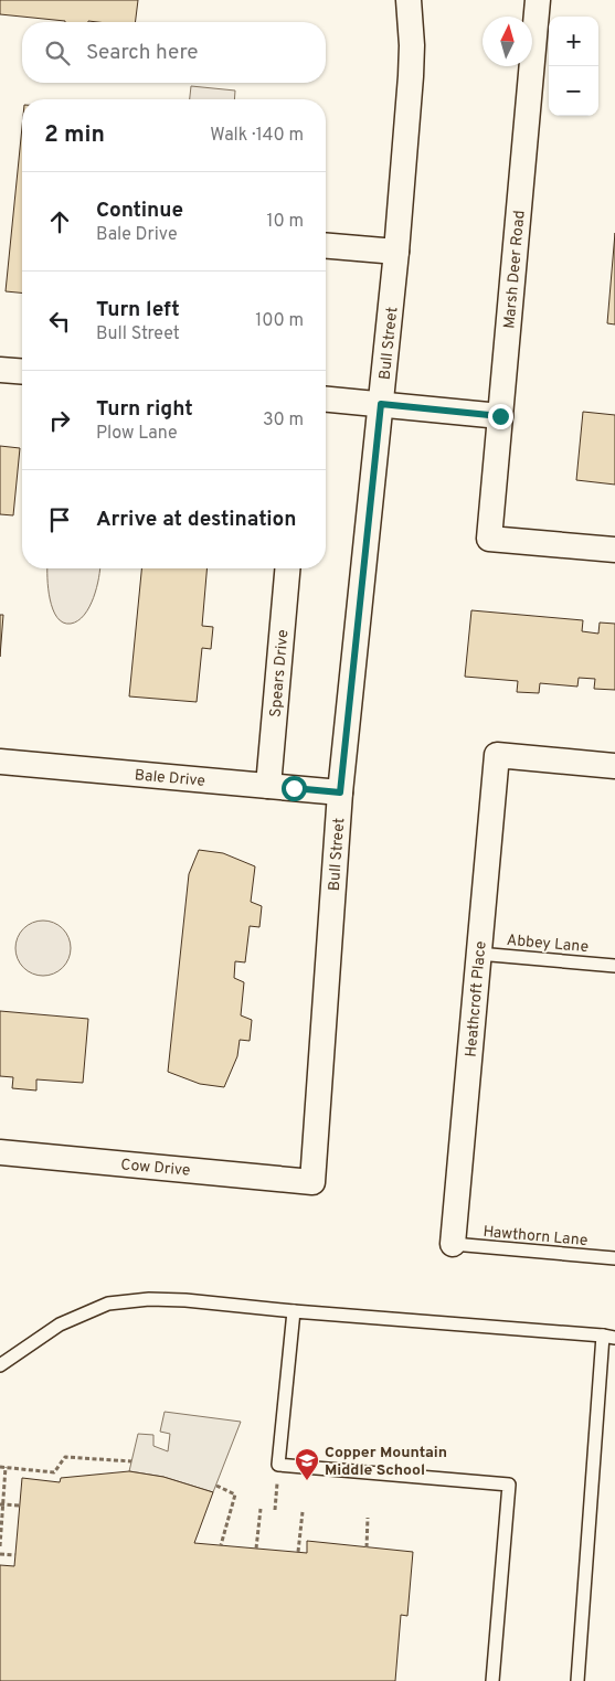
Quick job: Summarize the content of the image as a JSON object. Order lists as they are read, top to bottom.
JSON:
{
  "streets": {
    "street": [
      "Marsh Deer Road",
      "Bull Street",
      "Spears Drive",
      "Bale Drive",
      "Heathcroft Place",
      "Cow Drive"
    ],
    "lane": ["Abbey Lane", "Hawthorn Lane"]
  },
  "crossings": [
    ["Bull Street", "Bale Drive"],
    ["Bull Street", "Cow Drive"],
    ["Spears Drive", "Bale Drive"],
    ["Abbey Lane", "Heathcroft Place"],
    ["Heathcroft Place", "Hawthorn Lane"]
  ],
  "places": {
    "school or university": ["Copper Mountain Middle School"]
  },
  "north": "top",
  "page": {
    "map_buttons": ["+", "−"],
    "search": "Search here",
    "heading": ["2 min", "Walk · 140 m"],
    "list": [
      ["Continue", "Bale Drive", "10 m"],
      ["Turn left", "Bull Street", "100 m"],
      ["Turn right", "Plow Lane", "30 m"],
      "Arrive at destination"
    ]
  }
}
